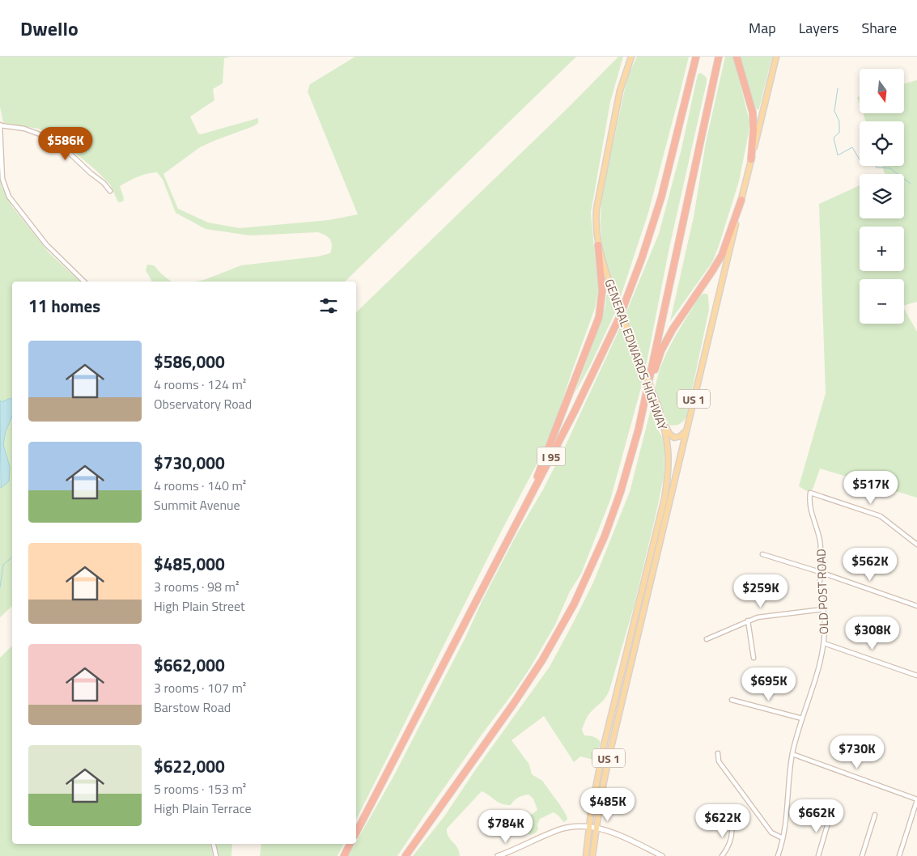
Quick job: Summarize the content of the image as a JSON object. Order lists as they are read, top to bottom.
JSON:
{
  "streets": {
    "highway": ["I 95"],
    "main road": ["GENERAL EDWARDS HIGHWAY", "US 1"],
    "street": ["OLD POST ROAD"]
  },
  "crossings": [
    ["GENERAL EDWARDS HIGHWAY", "US 1"]
  ],
  "north": "bottom",
  "page": {
    "header": "Dwello",
    "nav": ["Map", "Layers", "Share"],
    "map_buttons": ["+", "−"],
    "price": [
      "$586K",
      "$517K",
      "$562K",
      "$259K",
      "$308K",
      "$695K",
      "$730K",
      "$485K",
      "$662K",
      "$622K",
      "$784K"
    ],
    "heading": "11 homes",
    "list": [
      {
        "name": "$586,000",
        "note": "4 rooms · 124 m² · Observatory Road"
      },
      {
        "name": "$730,000",
        "note": "4 rooms · 140 m² · Summit Avenue"
      },
      {
        "name": "$485,000",
        "note": "3 rooms · 98 m² · High Plain Street"
      },
      {
        "name": "$662,000",
        "note": "3 rooms · 107 m² · Barstow Road"
      },
      {
        "name": "$622,000",
        "note": "5 rooms · 153 m² · High Plain Terrace"
      }
    ]
  }
}
